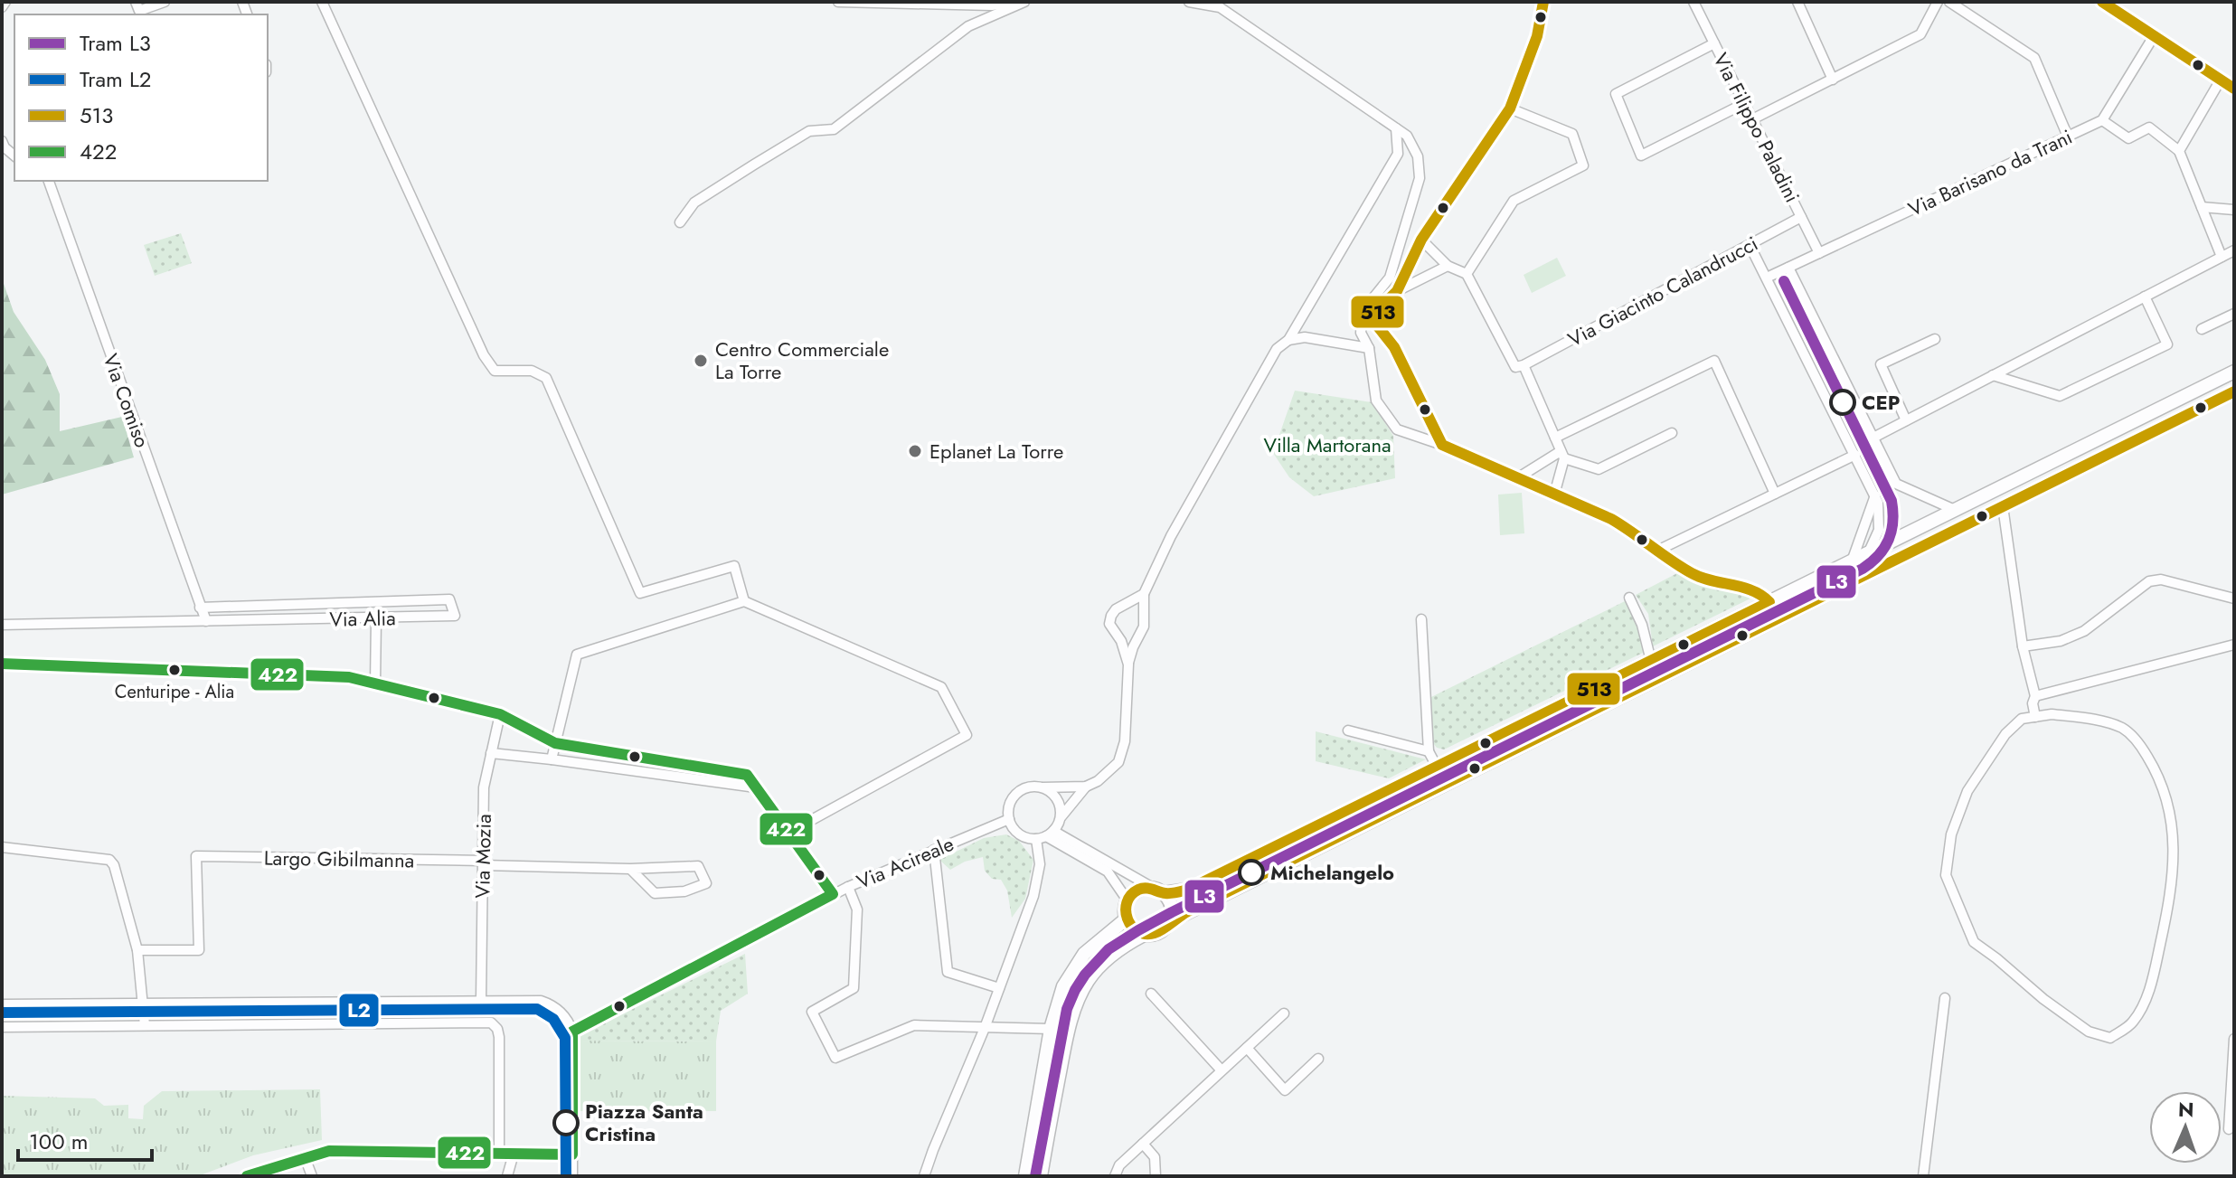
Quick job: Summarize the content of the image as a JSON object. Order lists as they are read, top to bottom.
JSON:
{
  "streets": {
    "street": [
      "Via Filippo Paladini",
      "Via Barisano da Trani",
      "Via Giacinto Calandrucci",
      "Via Comiso",
      "Via Alia",
      "Via Mozia",
      "Largo Gibilmanna",
      "Via Acireale"
    ]
  },
  "crossings": [
    ["Via Filippo Paladini", "Via Barisano da Trani"],
    ["Via Filippo Paladini", "Via Giacinto Calandrucci"],
    ["Via Comiso", "Via Alia"],
    ["Via Mozia", "Largo Gibilmanna"]
  ],
  "parks": ["Villa Martorana"],
  "places": [
    "Centro Commerciale La Torre",
    "CEP",
    "Eplanet La Torre",
    "Centuripe - Alia",
    "Michelangelo",
    "Piazza Santa Cristina"
  ],
  "lines": [
    "transit line 513",
    "tram line L3",
    "transit line 422",
    "tram line L2"
  ],
  "legend": [
    "Tram L3",
    "Tram L2",
    "513",
    "422"
  ],
  "scale_bar": "100 m",
  "north": "top"
}
